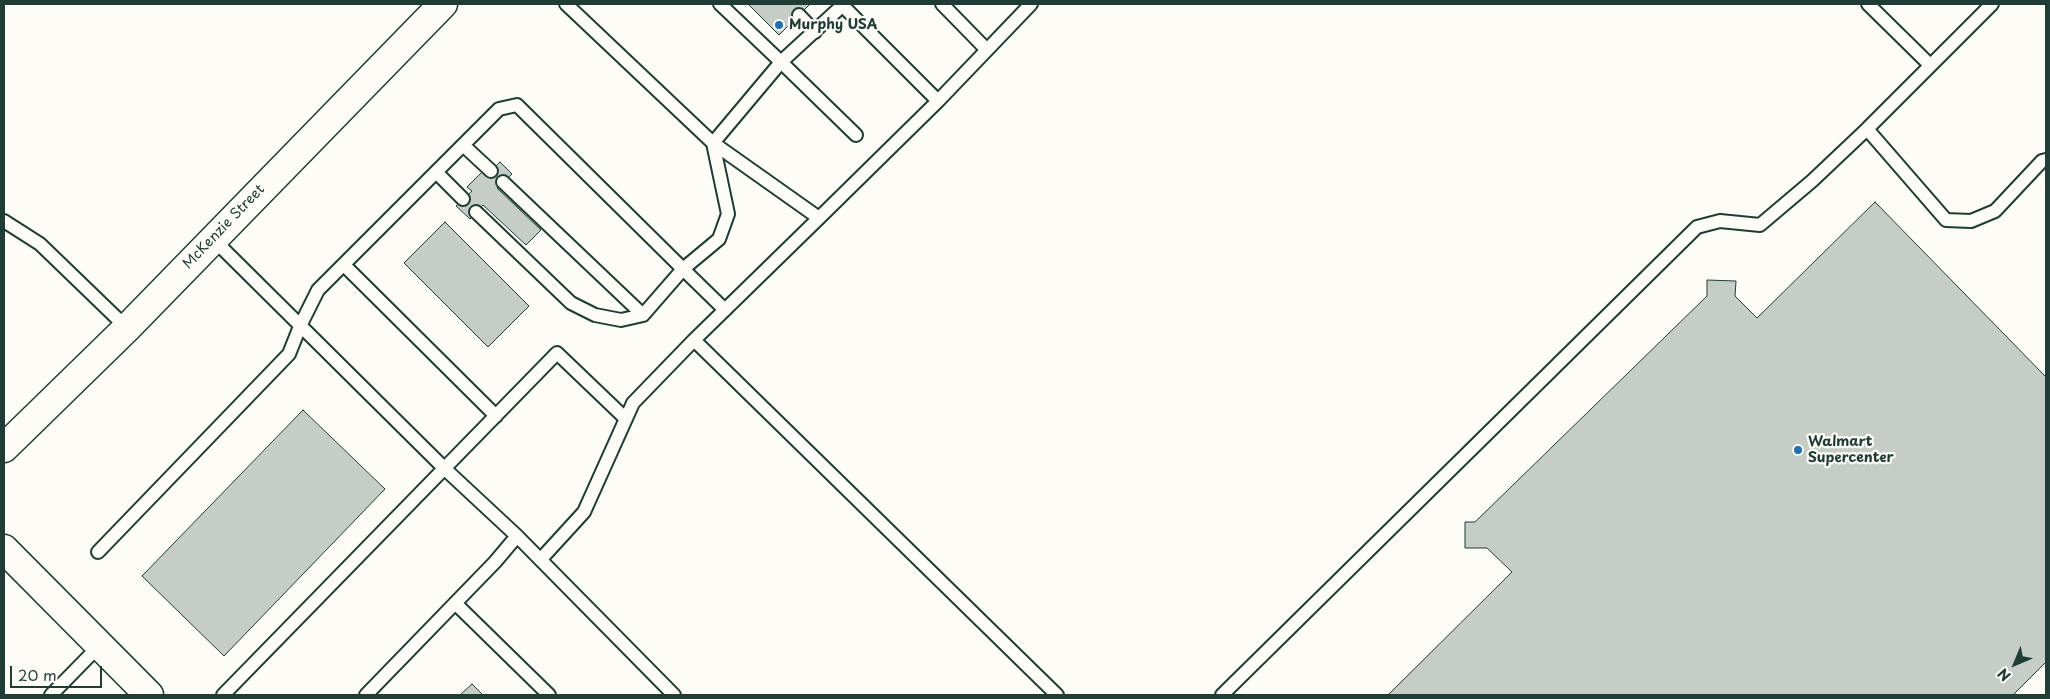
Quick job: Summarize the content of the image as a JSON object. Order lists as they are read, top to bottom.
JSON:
{
  "streets": {
    "main road": ["McKenzie Street"]
  },
  "places": ["Murphy USA", "Walmart Supercenter"],
  "scale_bar": "20 m",
  "north": "bottom left"
}
